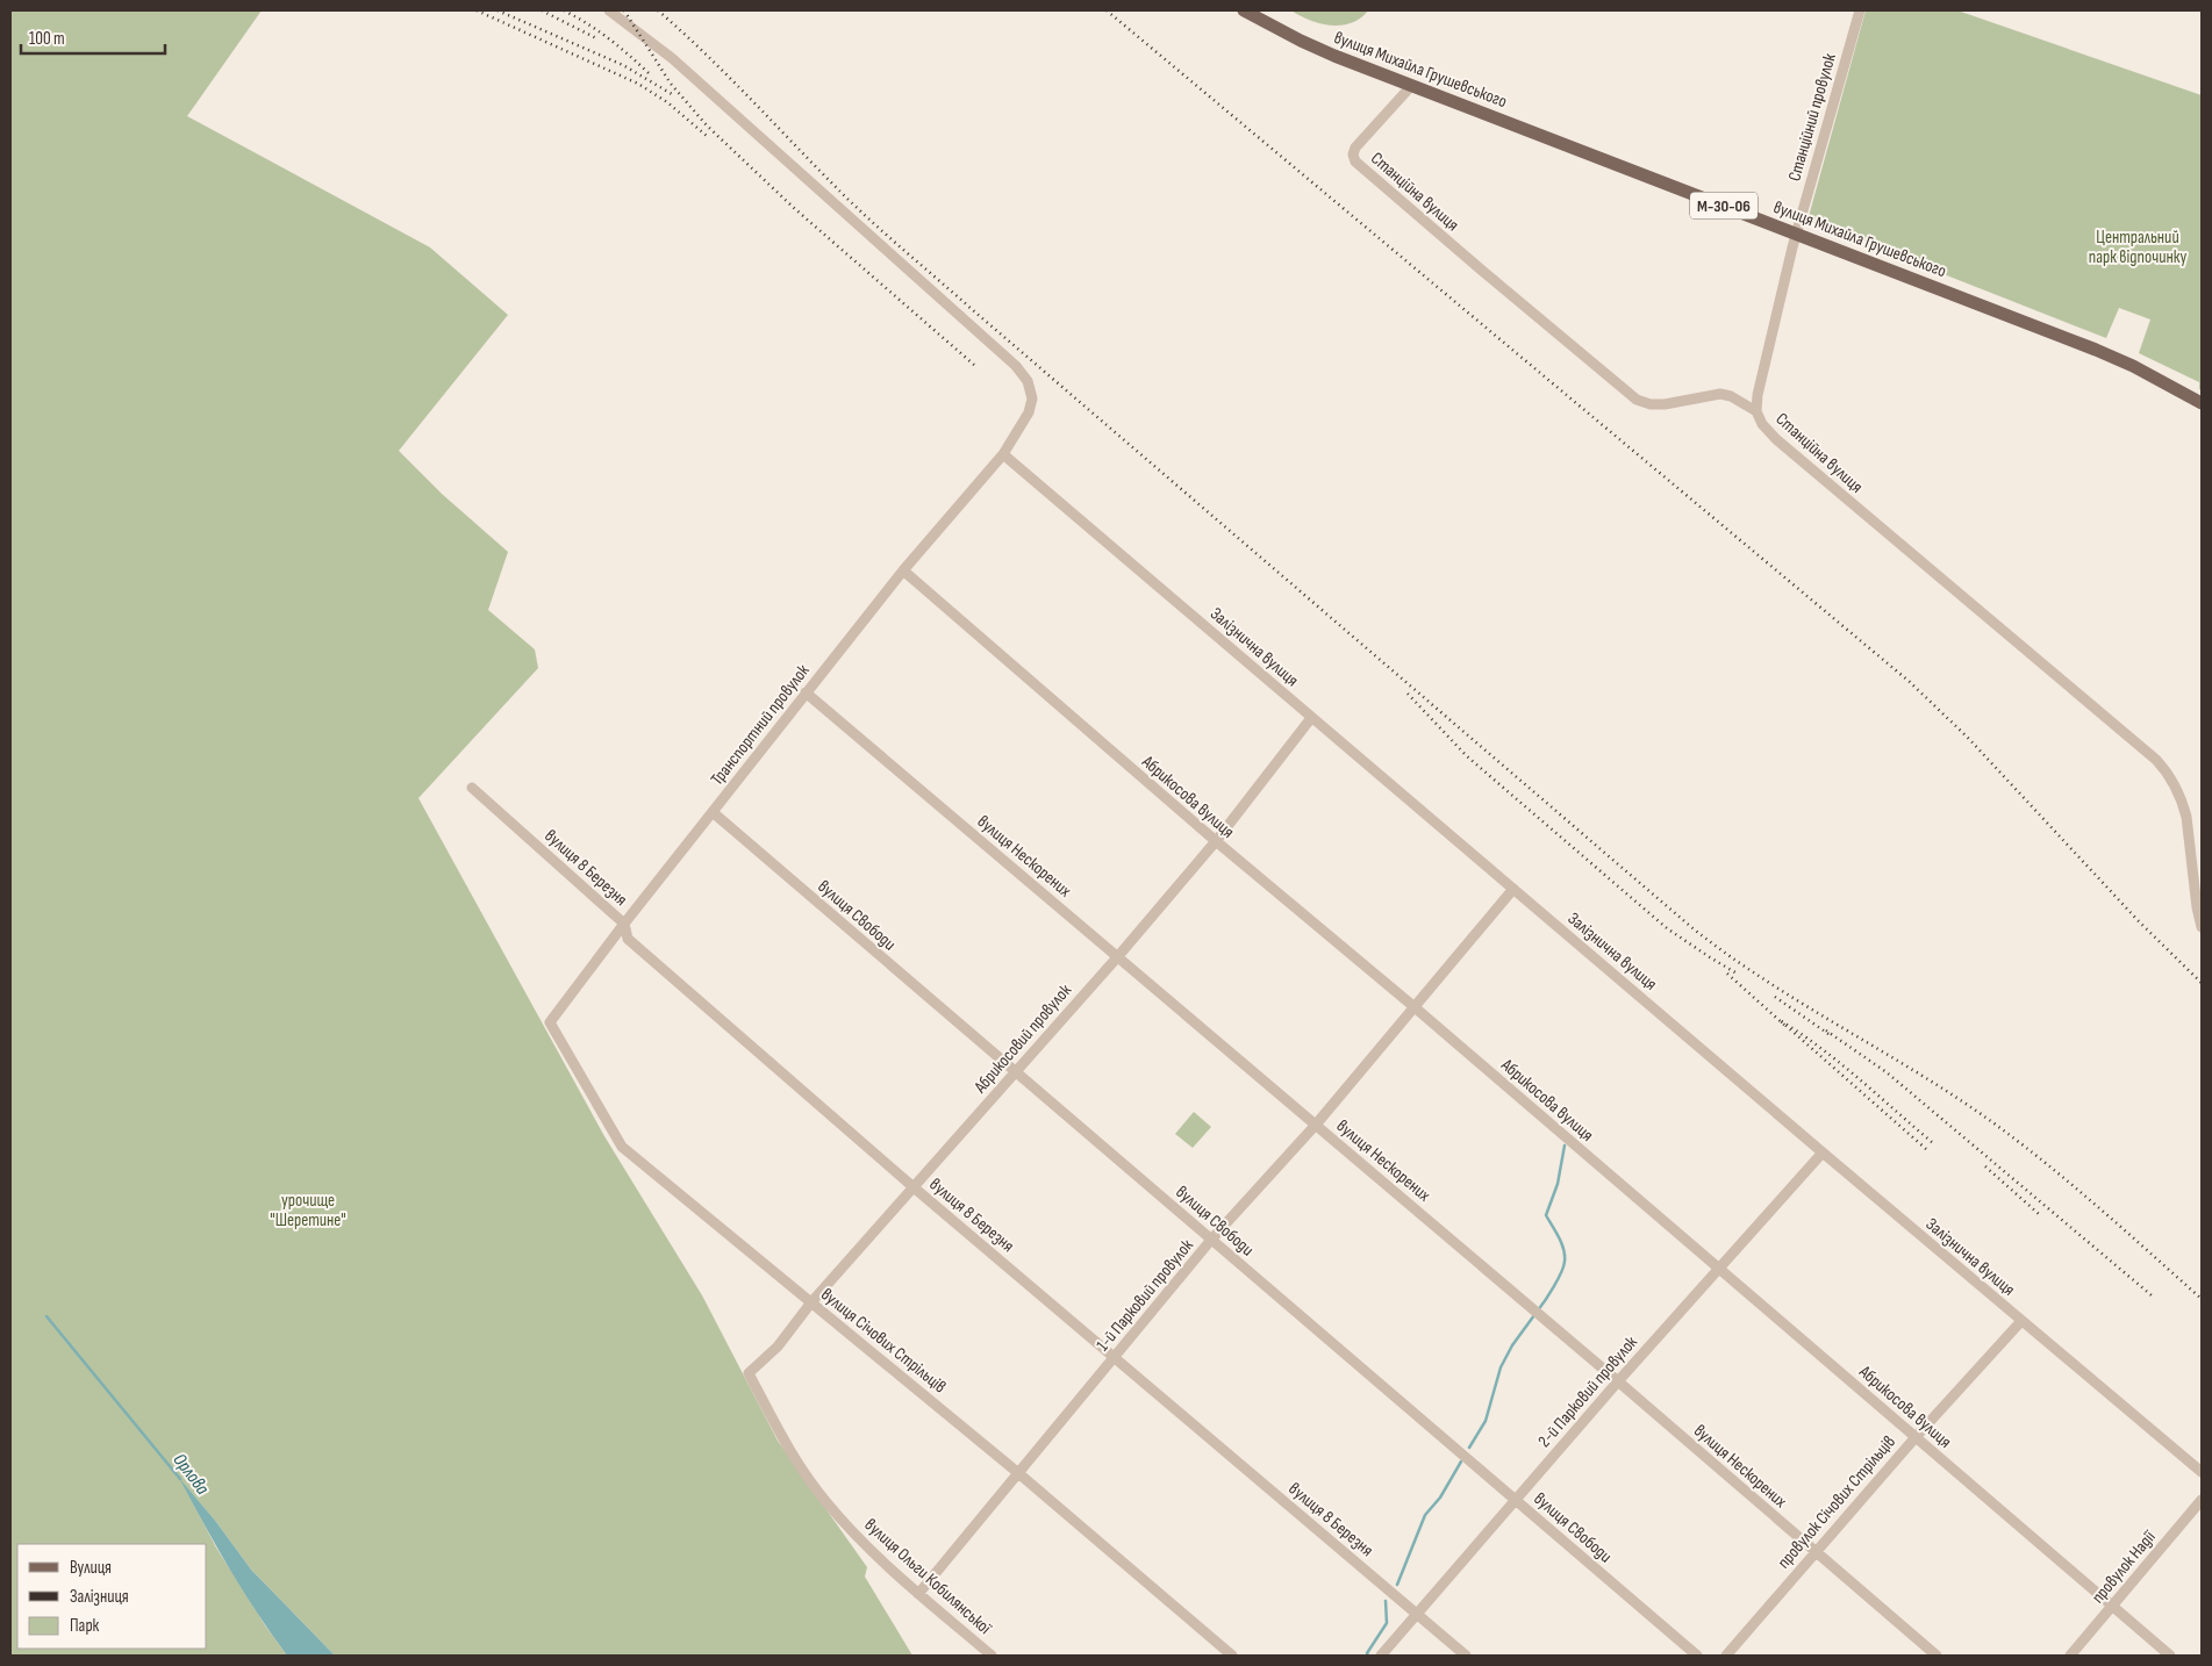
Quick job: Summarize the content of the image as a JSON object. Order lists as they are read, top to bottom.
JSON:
{
  "streets": {
    "main road": ["вулиця Михайла Грушевського", "М-30-06"],
    "street": [
      "Станційний провулок",
      "Станційна вулиця",
      "Залізнична вулиця",
      "Транспортний провулок",
      "Абрикосова вулиця",
      "вулиця Нескорених",
      "вулиця 8 Березня",
      "вулиця Свободи",
      "Абрикосовий провулок",
      "1-й Парковий провулок",
      "вулиця Січових Стрільців",
      "2-й Парковий провулок",
      "провулок Січових Стрільців",
      "провулок Надії",
      "вулиця Ольги Кобилянської"
    ]
  },
  "crossings": [
    ["вулиця Михайла Грушевського", "Станційний провулок"],
    ["вулиця Михайла Грушевського", "Станційна вулиця"],
    ["Станційний провулок", "Станційна вулиця"],
    ["Залізнична вулиця", "Транспортний провулок"],
    ["Залізнична вулиця", "Абрикосовий провулок"],
    ["Залізнична вулиця", "1-й Парковий провулок"],
    ["Залізнична вулиця", "2-й Парковий провулок"],
    ["Залізнична вулиця", "провулок Січових Стрільців"],
    ["Транспортний провулок", "Абрикосова вулиця"],
    ["Транспортний провулок", "вулиця Нескорених"],
    ["Транспортний провулок", "вулиця 8 Березня"],
    ["Транспортний провулок", "вулиця Свободи"],
    ["Транспортний провулок", "вулиця Січових Стрільців"],
    ["Абрикосова вулиця", "Абрикосовий провулок"],
    ["Абрикосова вулиця", "1-й Парковий провулок"],
    ["Абрикосова вулиця", "2-й Парковий провулок"],
    ["Абрикосова вулиця", "провулок Січових Стрільців"],
    ["Абрикосова вулиця", "провулок Надії"],
    ["вулиця Нескорених", "Абрикосовий провулок"],
    ["вулиця Нескорених", "1-й Парковий провулок"],
    ["вулиця Нескорених", "2-й Парковий провулок"],
    ["вулиця Нескорених", "провулок Січових Стрільців"],
    ["вулиця 8 Березня", "Абрикосовий провулок"],
    ["вулиця 8 Березня", "1-й Парковий провулок"],
    ["вулиця 8 Березня", "2-й Парковий провулок"],
    ["вулиця Свободи", "Абрикосовий провулок"],
    ["вулиця Свободи", "1-й Парковий провулок"],
    ["вулиця Свободи", "2-й Парковий провулок"],
    ["Абрикосовий провулок", "вулиця Січових Стрільців"],
    ["Абрикосовий провулок", "вулиця Ольги Кобилянської"],
    ["1-й Парковий провулок", "вулиця Січових Стрільців"],
    ["1-й Парковий провулок", "вулиця Ольги Кобилянської"]
  ],
  "water": ["Орлова"],
  "parks": ["Центральний парк відпочинку", "урочище \"Шеретине\""],
  "legend": ["Вулиця", "Залізниця", "Парк"],
  "scale_bar": "100 m"
}
